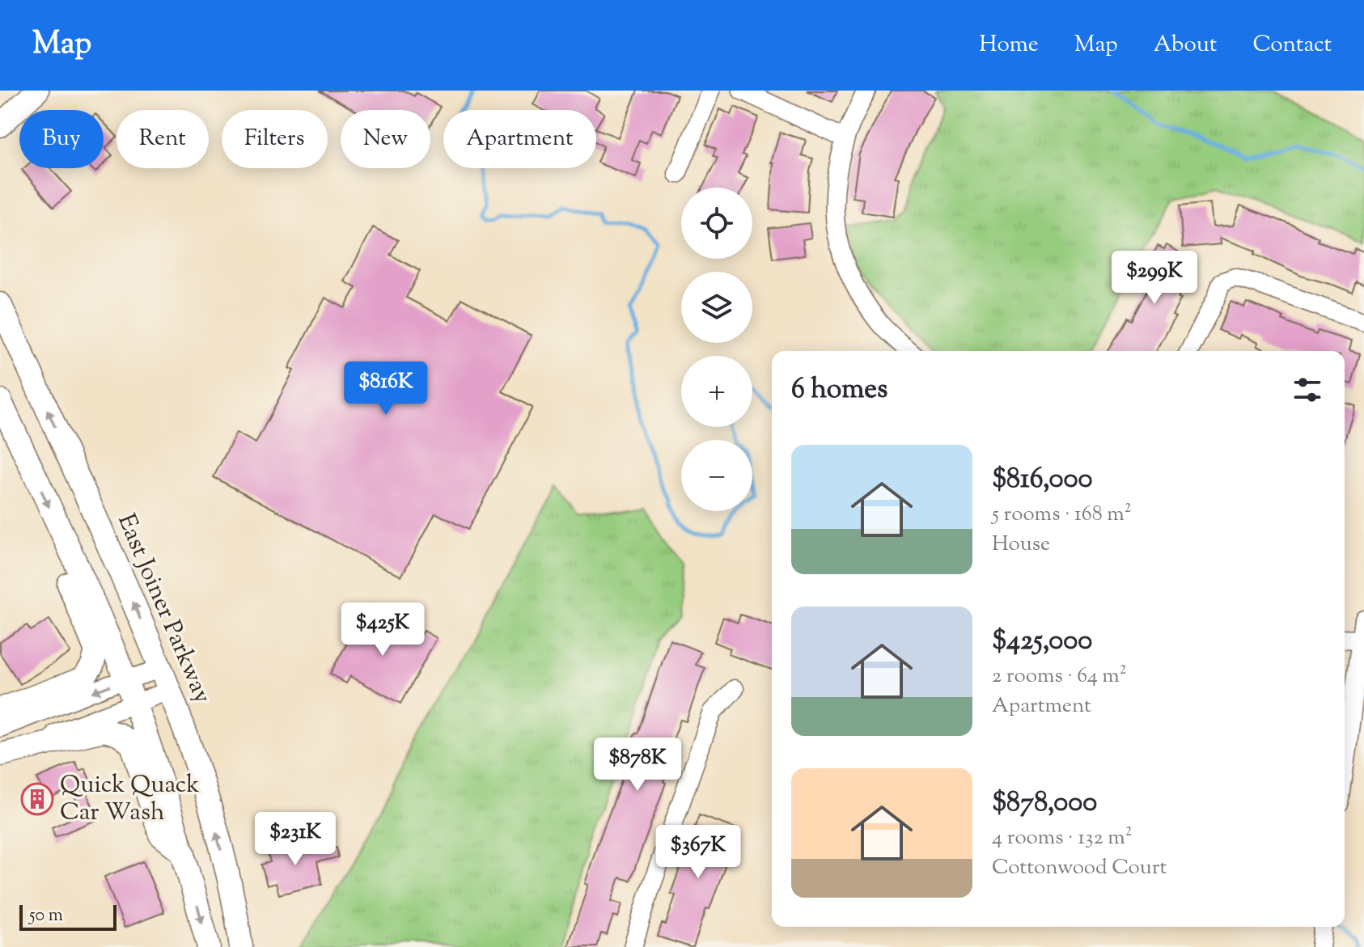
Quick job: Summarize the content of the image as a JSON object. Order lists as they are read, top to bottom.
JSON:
{
  "streets": {
    "main road": ["East Joiner Parkway"]
  },
  "places": {
    "building": ["Quick Quack Car Wash"]
  },
  "scale_bar": "50 m",
  "page": {
    "header": "Map",
    "nav": [
      "Home",
      "Map",
      "About",
      "Contact"
    ],
    "chip": [
      "Buy",
      "Rent",
      "Filters",
      "New",
      "Apartment"
    ],
    "map_buttons": ["+", "−"],
    "price": [
      "$299K",
      "$816K",
      "$425K",
      "$878K",
      "$231K",
      "$367K"
    ],
    "heading": "6 homes",
    "list": [
      {
        "name": "$816,000",
        "note": "5 rooms · 168 m² · House"
      },
      {
        "name": "$425,000",
        "note": "2 rooms · 64 m² · Apartment"
      },
      {
        "name": "$878,000",
        "note": "4 rooms · 132 m² · Cottonwood Court"
      }
    ],
    "scale": "50 m"
  }
}
